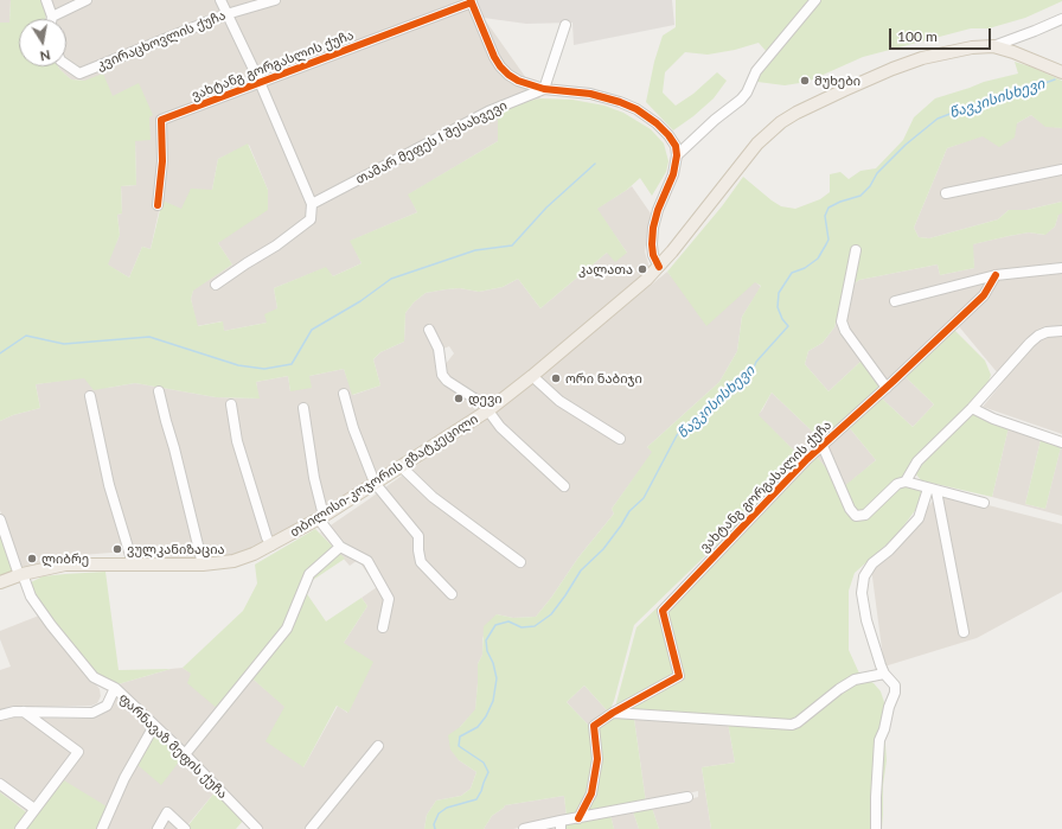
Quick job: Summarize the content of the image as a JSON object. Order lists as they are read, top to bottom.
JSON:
{
  "streets": {
    "main road": ["თბილისი-კოჯორის გზატკეცილი"],
    "street": [
      "კვირაცხოვლის ქუჩა",
      "ვახტანგ გორგასლის ქუჩა",
      "თამარ მეფეს I შესახვევი",
      "ვახტანგ გორგასალის ქუჩა",
      "ფარნავაზ მეფის ქუჩა"
    ]
  },
  "crossings": [
    ["თბილისი-კოჯორის გზატკეცილი", "ფარნავაზ მეფის ქუჩა"]
  ],
  "water": ["წავკისისხევი"],
  "places": [
    "მუხები",
    "კალათა",
    "ორი ნაბიჯი",
    "დევი",
    "ვულკანიზაცია",
    "ლიბრე"
  ],
  "scale_bar": "100 m",
  "north": "bottom"
}
